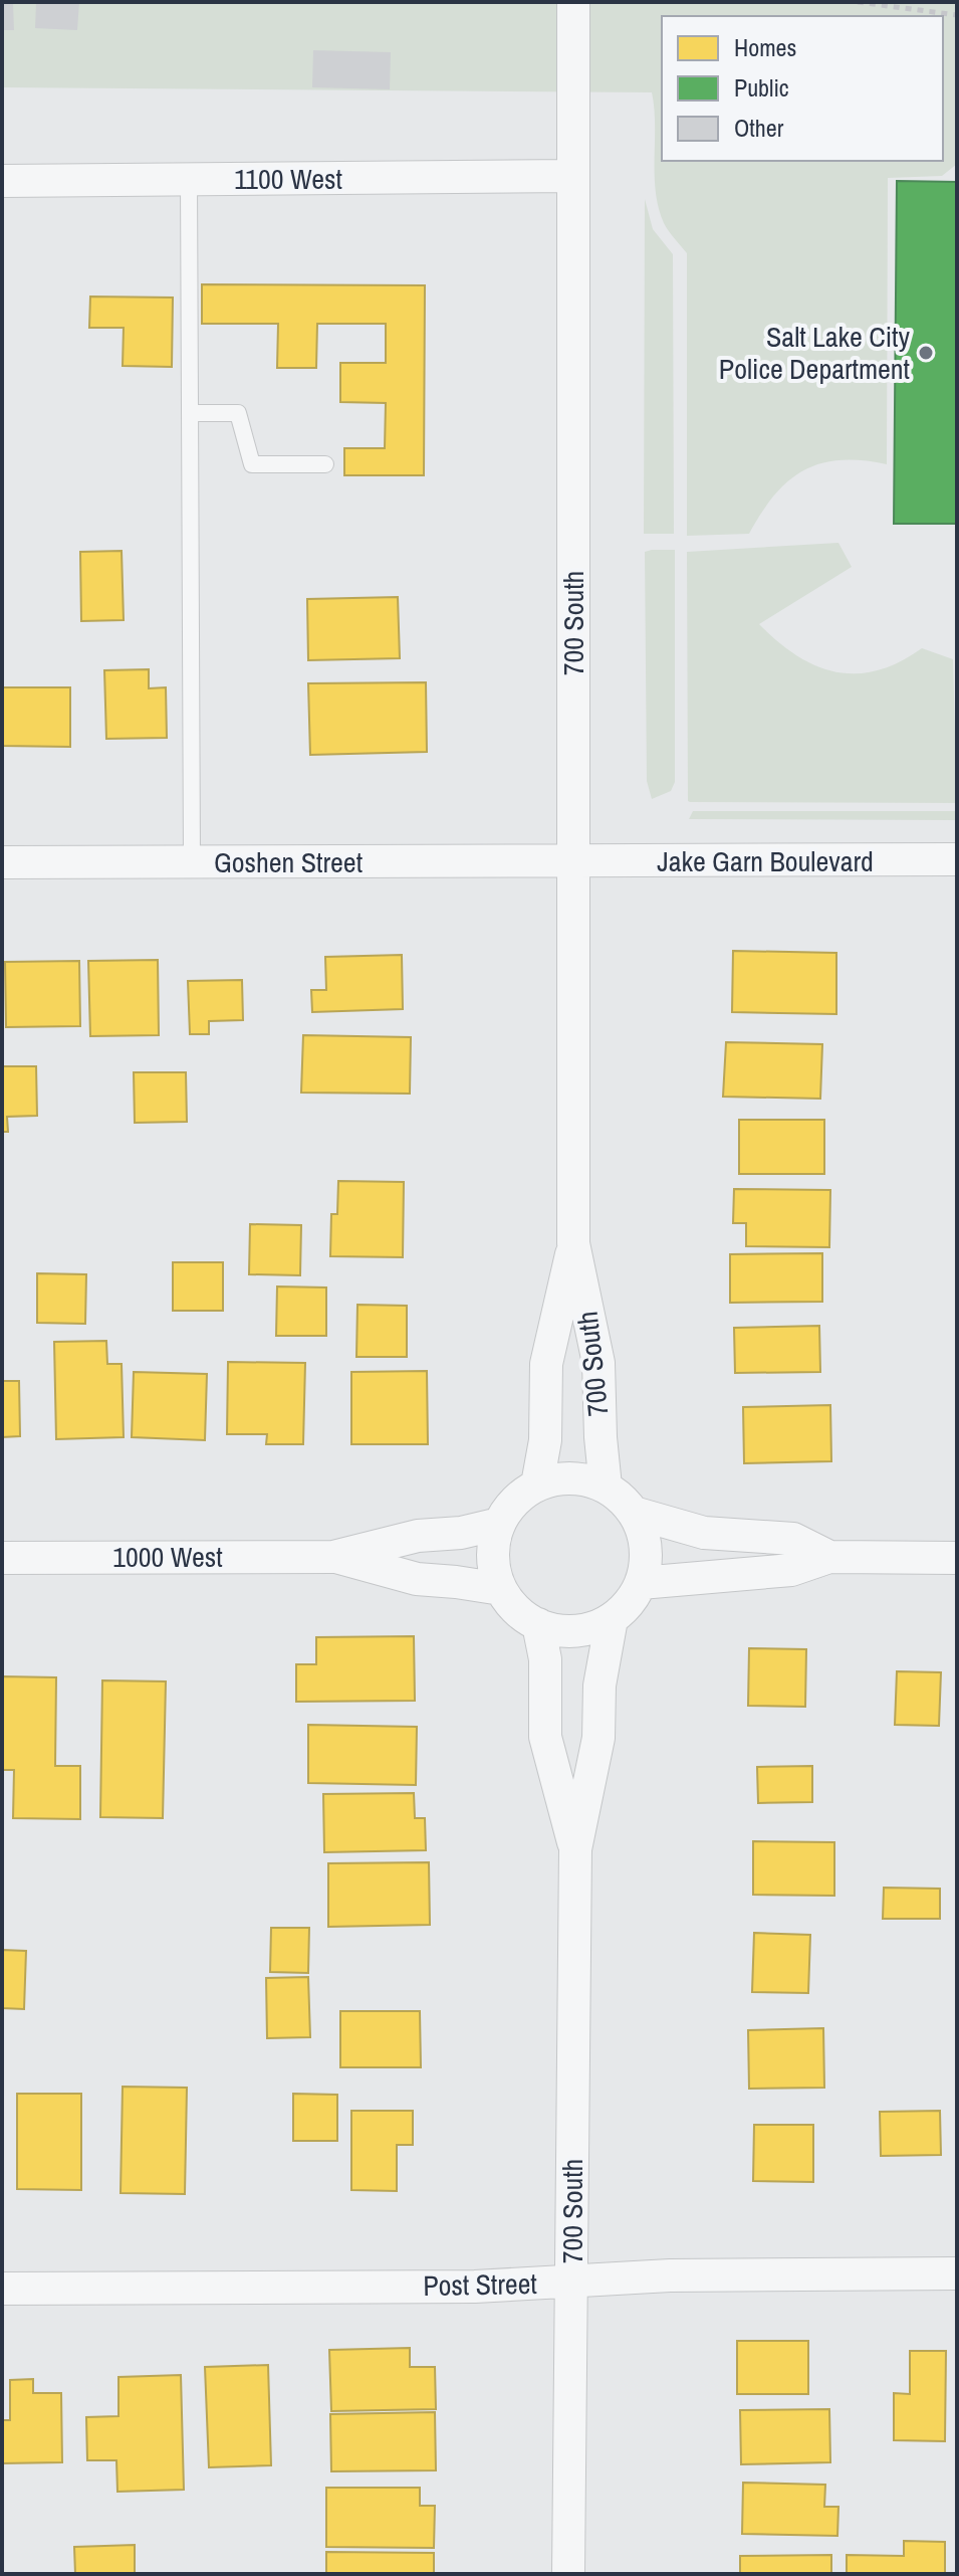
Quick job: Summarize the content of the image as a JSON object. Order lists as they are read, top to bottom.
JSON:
{
  "streets": {
    "street": [
      "1100 West",
      "700 South",
      "Jake Garn Boulevard",
      "Goshen Street",
      "1000 West",
      "Post Street"
    ]
  },
  "crossings": [
    ["1100 West", "700 South"],
    ["700 South", "Jake Garn Boulevard"],
    ["700 South", "Goshen Street"],
    ["700 South", "1000 West"],
    ["700 South", "Post Street"],
    ["Jake Garn Boulevard", "Goshen Street"]
  ],
  "places": ["Salt Lake City Police Department"],
  "legend": ["Homes", "Public", "Other"]
}
